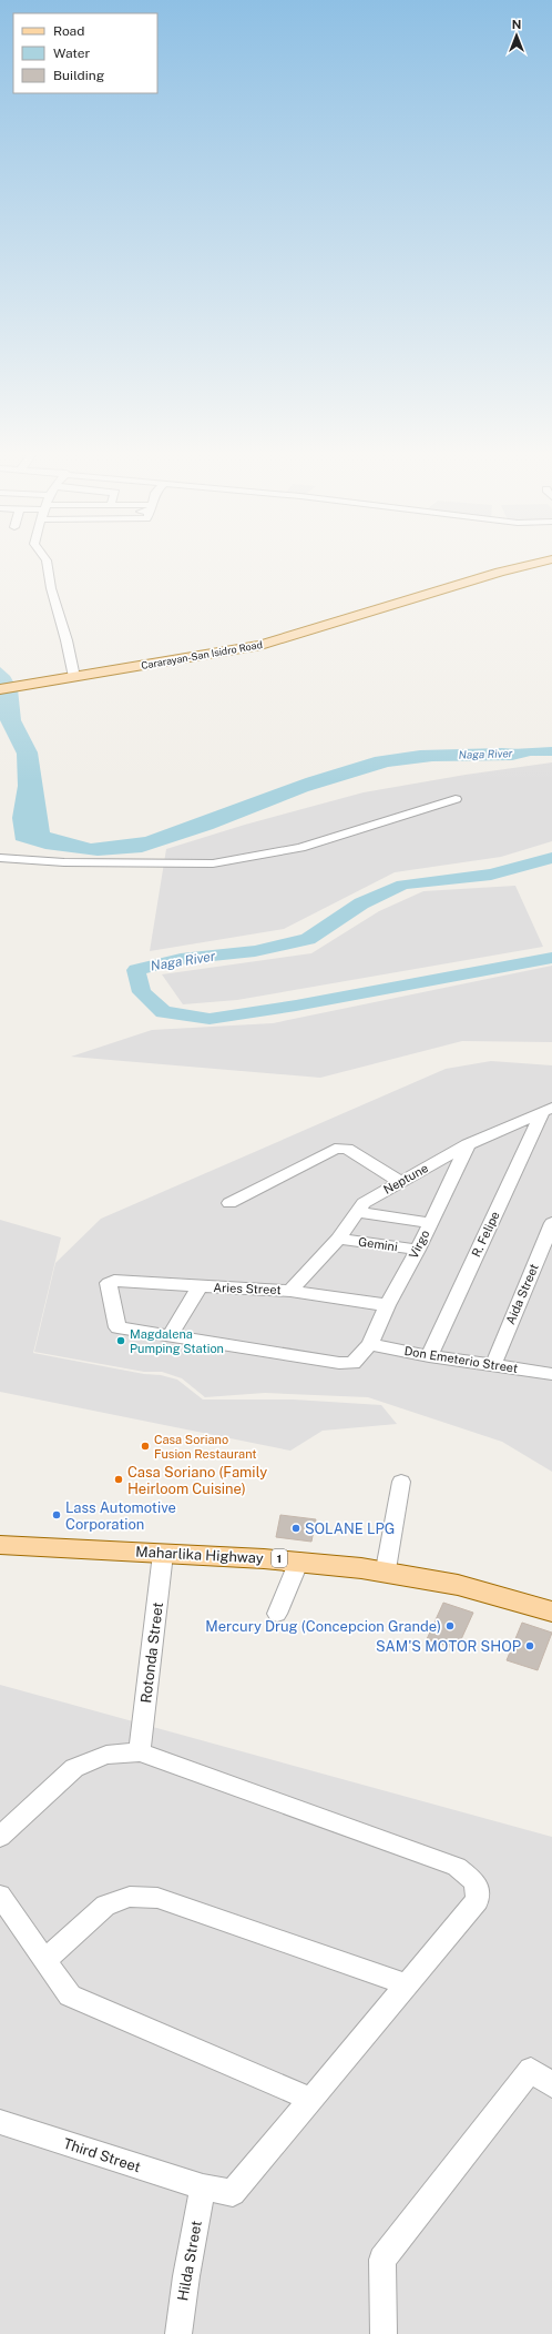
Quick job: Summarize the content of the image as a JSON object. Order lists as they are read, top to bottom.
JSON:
{
  "streets": {
    "main road": ["Cararayan-San Isidro Road", "Maharlika Highway", "1"],
    "street": [
      "Neptune",
      "R. Felipe",
      "Gemini",
      "Virgo",
      "Aries Street",
      "Aida Street",
      "Don Emeterio Street",
      "Rotonda Street",
      "Third Street",
      "Hilda Street"
    ]
  },
  "crossings": [
    ["Neptune", "R. Felipe"],
    ["Neptune", "Gemini"],
    ["Neptune", "Virgo"],
    ["Neptune", "Aries Street"],
    ["R. Felipe", "Don Emeterio Street"],
    ["Gemini", "Virgo"],
    ["Virgo", "Aries Street"],
    ["Virgo", "Don Emeterio Street"],
    ["Aida Street", "Don Emeterio Street"],
    ["Maharlika Highway", "Rotonda Street"],
    ["Third Street", "Hilda Street"]
  ],
  "water": ["Naga River"],
  "places": [
    "Magdalena Pumping Station",
    "Casa Soriano Fusion Restaurant",
    "Casa Soriano (Family Heirloom Cuisine)",
    "Lass Automotive Corporation",
    "SOLANE LPG",
    "Mercury Drug (Concepcion Grande)",
    "SAM'S MOTOR SHOP"
  ],
  "legend": ["Road", "Water", "Building"],
  "north": "top"
}
